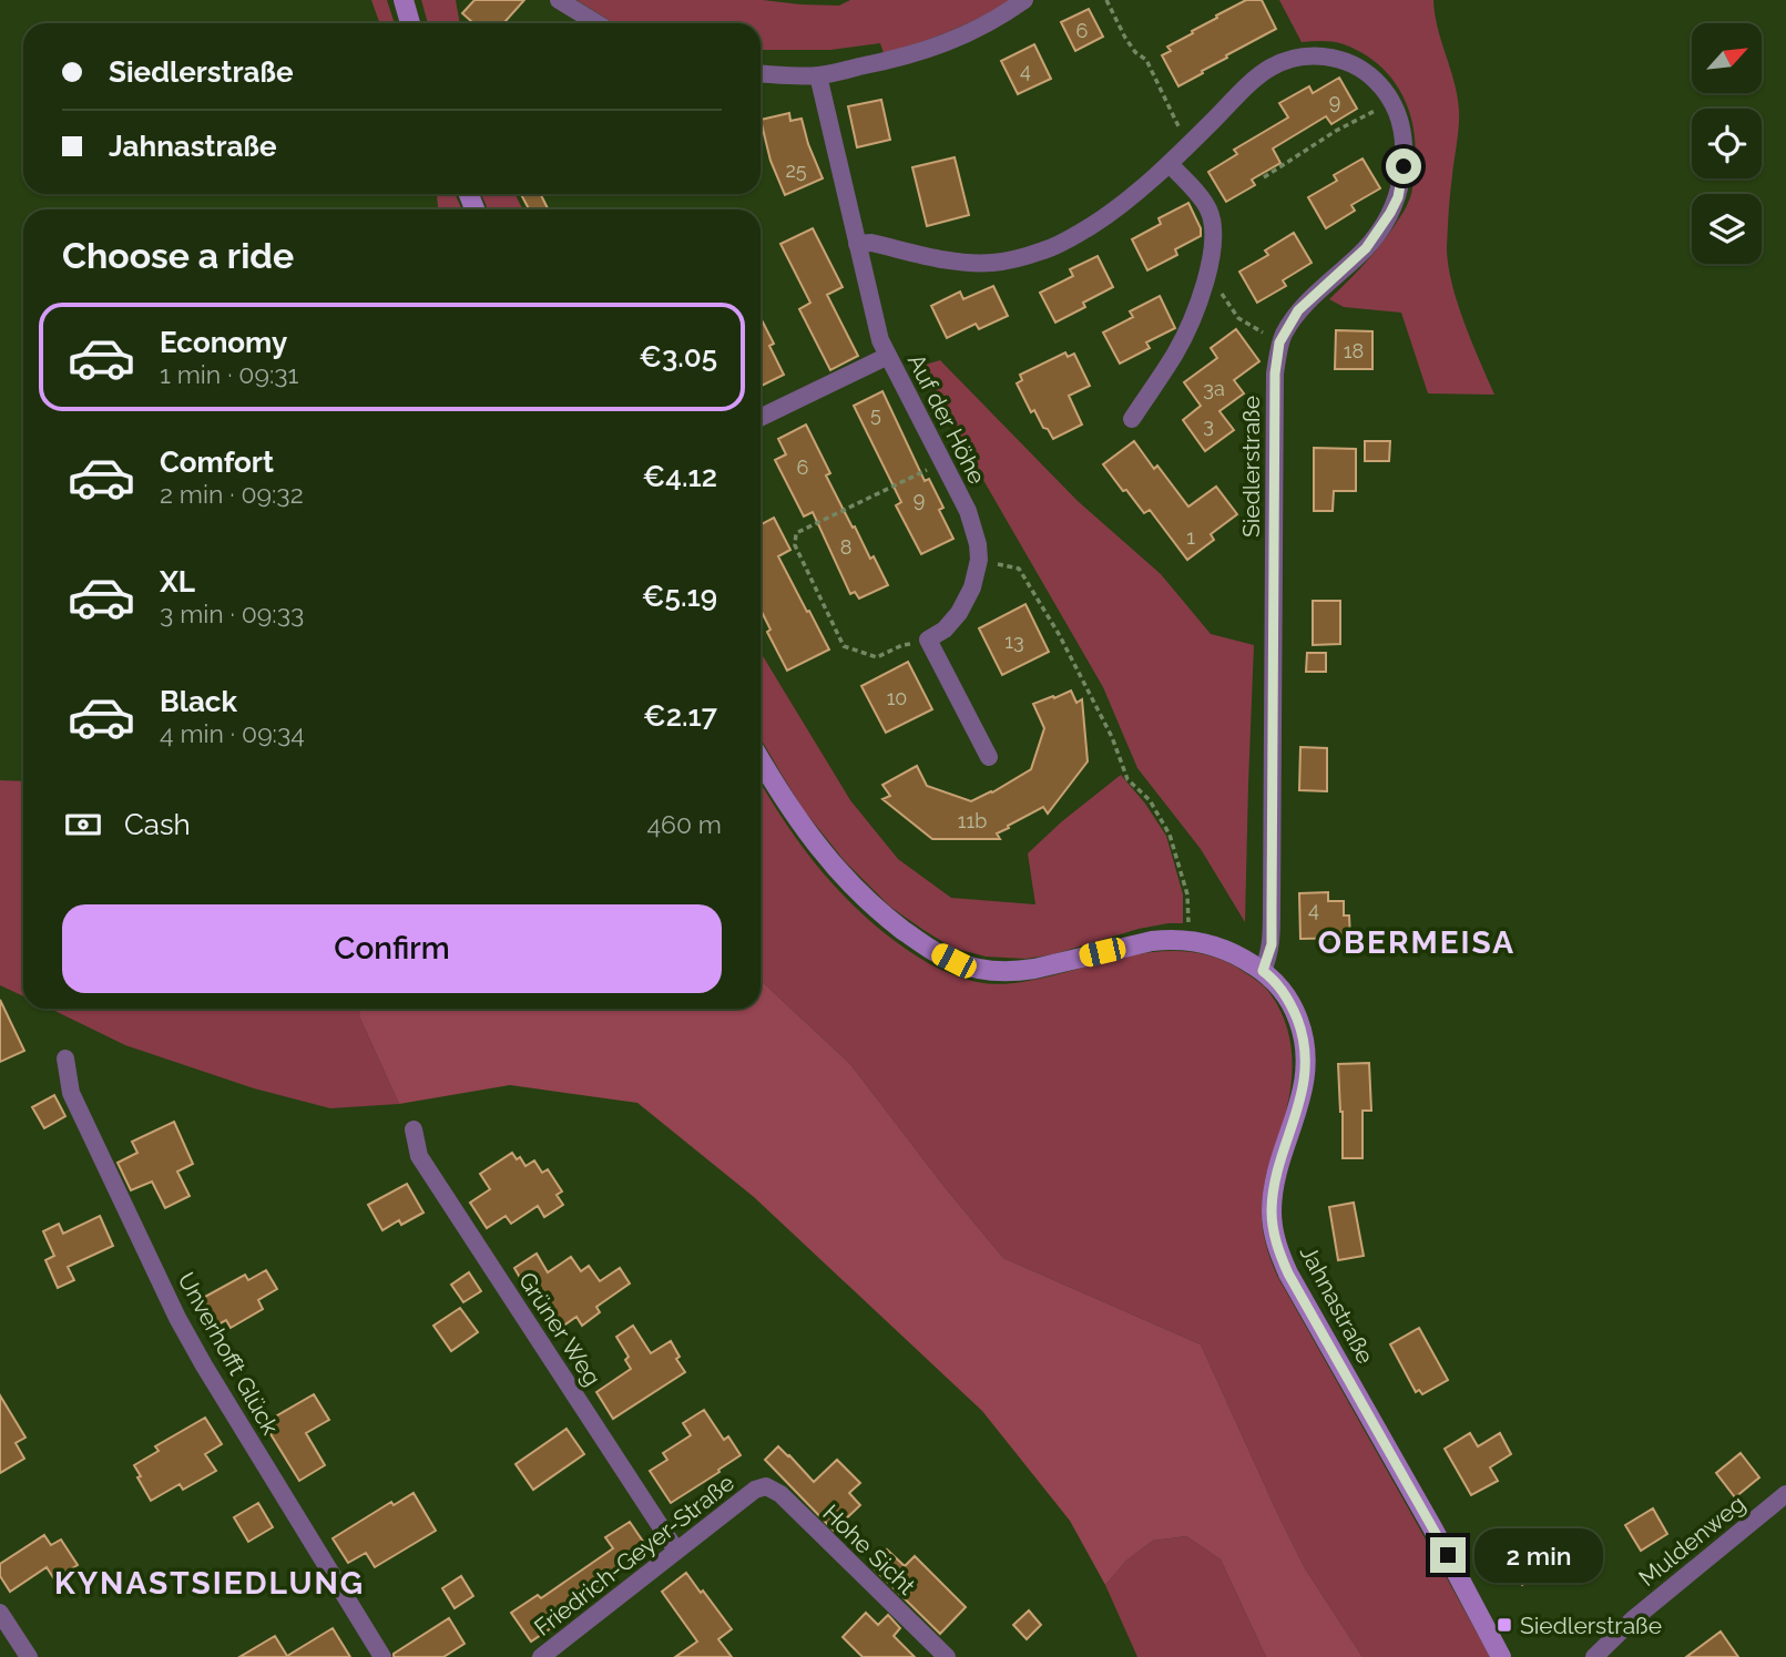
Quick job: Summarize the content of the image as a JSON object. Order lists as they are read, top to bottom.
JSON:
{
  "streets": {
    "street": [
      "Auf der Höhe",
      "Siedlerstraße",
      "Jahnastraße",
      "Grüner Weg",
      "Unverhofft Glück",
      "Muldenweg",
      "Hohe Sicht",
      "Friedrich-Geyer-Straße"
    ]
  },
  "crossings": [
    ["Auf der Höhe", "Siedlerstraße"],
    ["Siedlerstraße", "Jahnastraße"],
    ["Grüner Weg", "Friedrich-Geyer-Straße"],
    ["Hohe Sicht", "Friedrich-Geyer-Straße"]
  ],
  "districts": ["OBERMEISA", "KYNASTSIEDLUNG"],
  "places": {
    "transit": ["Siedlerstraße"]
  },
  "house_numbers": [
    "6",
    "4",
    "9",
    "25",
    "18",
    "3a",
    "5",
    "3",
    "6",
    "9",
    "1",
    "8",
    "13",
    "10",
    "11b",
    "4"
  ],
  "north": "top right",
  "page": {
    "banner": ["Siedlerstraße", "Jahnastraße"],
    "heading": "Choose a ride",
    "list": [
      {
        "name": "Economy",
        "note": "1 min · 09:31",
        "value": "€3.05"
      },
      {
        "name": "Comfort",
        "note": "2 min · 09:32",
        "value": "€4.12"
      },
      {
        "name": "XL",
        "note": "3 min · 09:33",
        "value": "€5.19"
      },
      {
        "name": "Black",
        "note": "4 min · 09:34",
        "value": "€2.17"
      }
    ],
    "pay": ["Cash", "460 m"],
    "buttons": "Confirm",
    "bubble": "2 min"
  }
}
